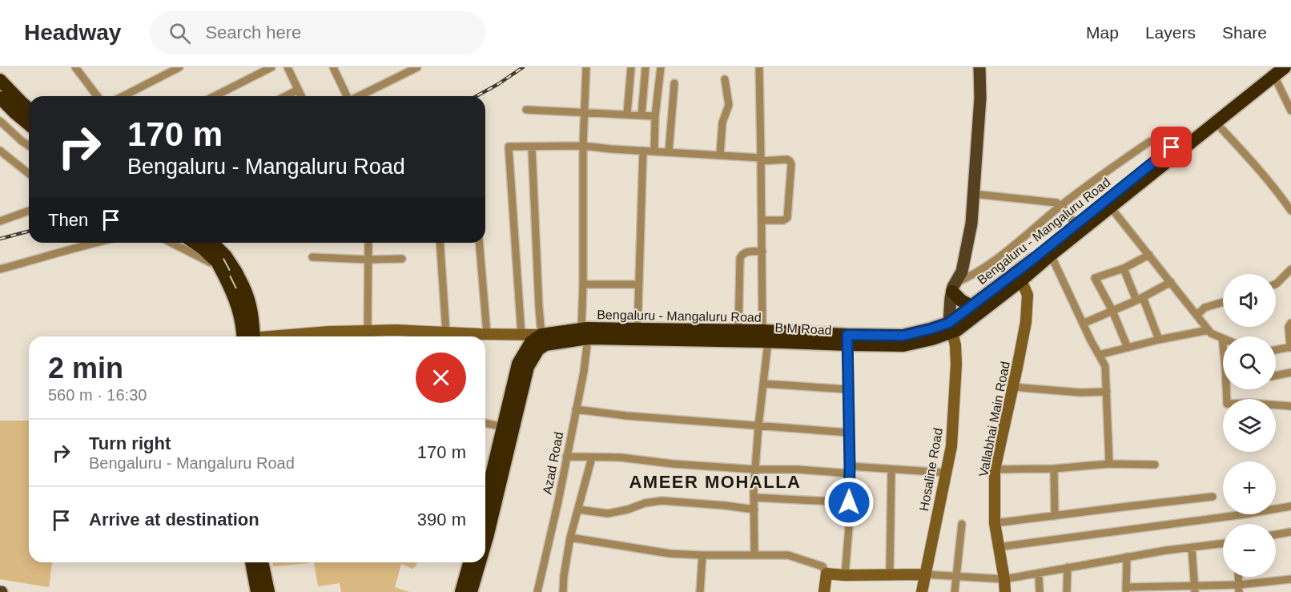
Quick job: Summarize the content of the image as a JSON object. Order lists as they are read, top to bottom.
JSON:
{
  "streets": {
    "highway": ["Bengaluru - Mangaluru Road", "B M Road"],
    "street": ["Vallabhai Main Road", "Azad Road", "Hosaline Road"]
  },
  "crossings": [
    ["Bengaluru - Mangaluru Road", "B M Road"],
    ["Bengaluru - Mangaluru Road", "Azad Road"],
    ["Bengaluru - Mangaluru Road", "Hosaline Road"],
    ["B M Road", "Azad Road"]
  ],
  "districts": ["AMEER MOHALLA"],
  "page": {
    "header": "Headway",
    "search": "Search here",
    "nav": ["Map", "Layers", "Share"],
    "turn": ["170 m", "Bengaluru - Mangaluru Road"],
    "then": "Then",
    "map_buttons": ["+", "−"],
    "heading": ["2 min", "560 m · 16:30"],
    "list": [
      {
        "name": "Turn right",
        "note": "Bengaluru - Mangaluru Road",
        "value": "170 m"
      },
      {
        "name": "Arrive at destination",
        "value": "390 m"
      }
    ]
  }
}
